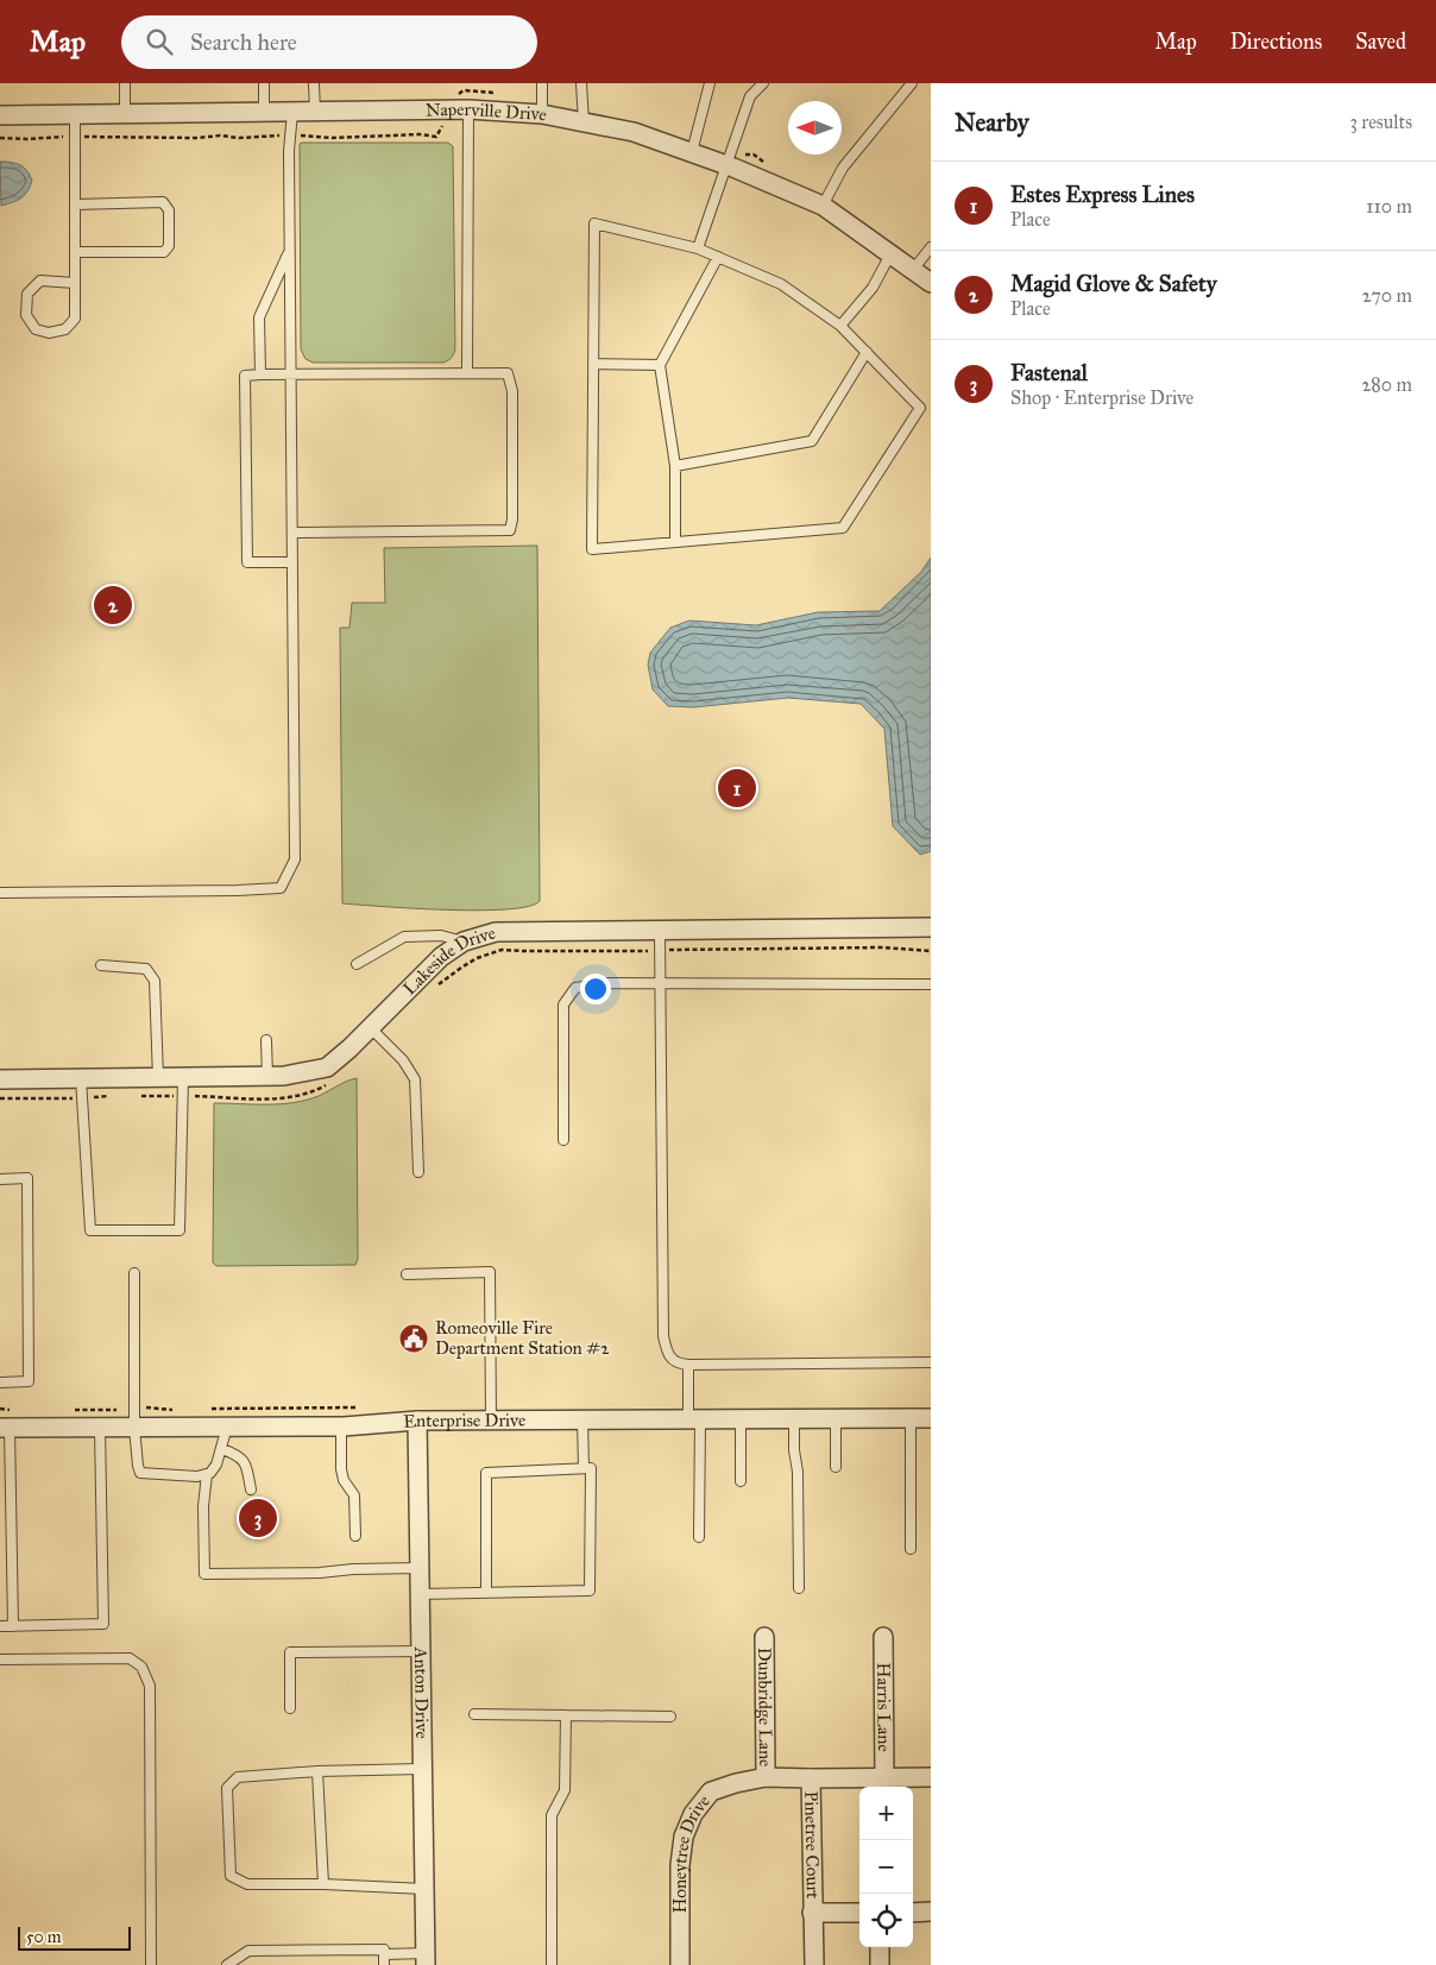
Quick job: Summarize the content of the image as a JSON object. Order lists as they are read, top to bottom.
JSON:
{
  "streets": {
    "street": [
      "Naperville Drive",
      "Lakeside Drive",
      "Enterprise Drive",
      "Anton Drive",
      "Dunbridge Lane",
      "Harris Lane",
      "Pinetree Court",
      "Honeytree Drive"
    ]
  },
  "crossings": [
    ["Enterprise Drive", "Anton Drive"],
    ["Dunbridge Lane", "Honeytree Drive"],
    ["Harris Lane", "Honeytree Drive"],
    ["Pinetree Court", "Honeytree Drive"]
  ],
  "places": {
    "public building": ["Romeoville Fire Department Station #2"]
  },
  "scale_bar": "50 m",
  "north": "left",
  "page": {
    "header": "Map",
    "search": "Search here",
    "nav": ["Map", "Directions", "Saved"],
    "heading": ["Nearby", "3 results"],
    "list": [
      {
        "mark": "1",
        "name": "Estes Express Lines",
        "note": "Place",
        "value": "110 m"
      },
      {
        "mark": "2",
        "name": "Magid Glove & Safety",
        "note": "Place",
        "value": "270 m"
      },
      {
        "mark": "3",
        "name": "Fastenal",
        "note": "Shop · Enterprise Drive",
        "value": "280 m"
      }
    ],
    "pins": ["2", "1", "3"],
    "map_buttons": ["+", "−"],
    "scale": "50 m"
  }
}
